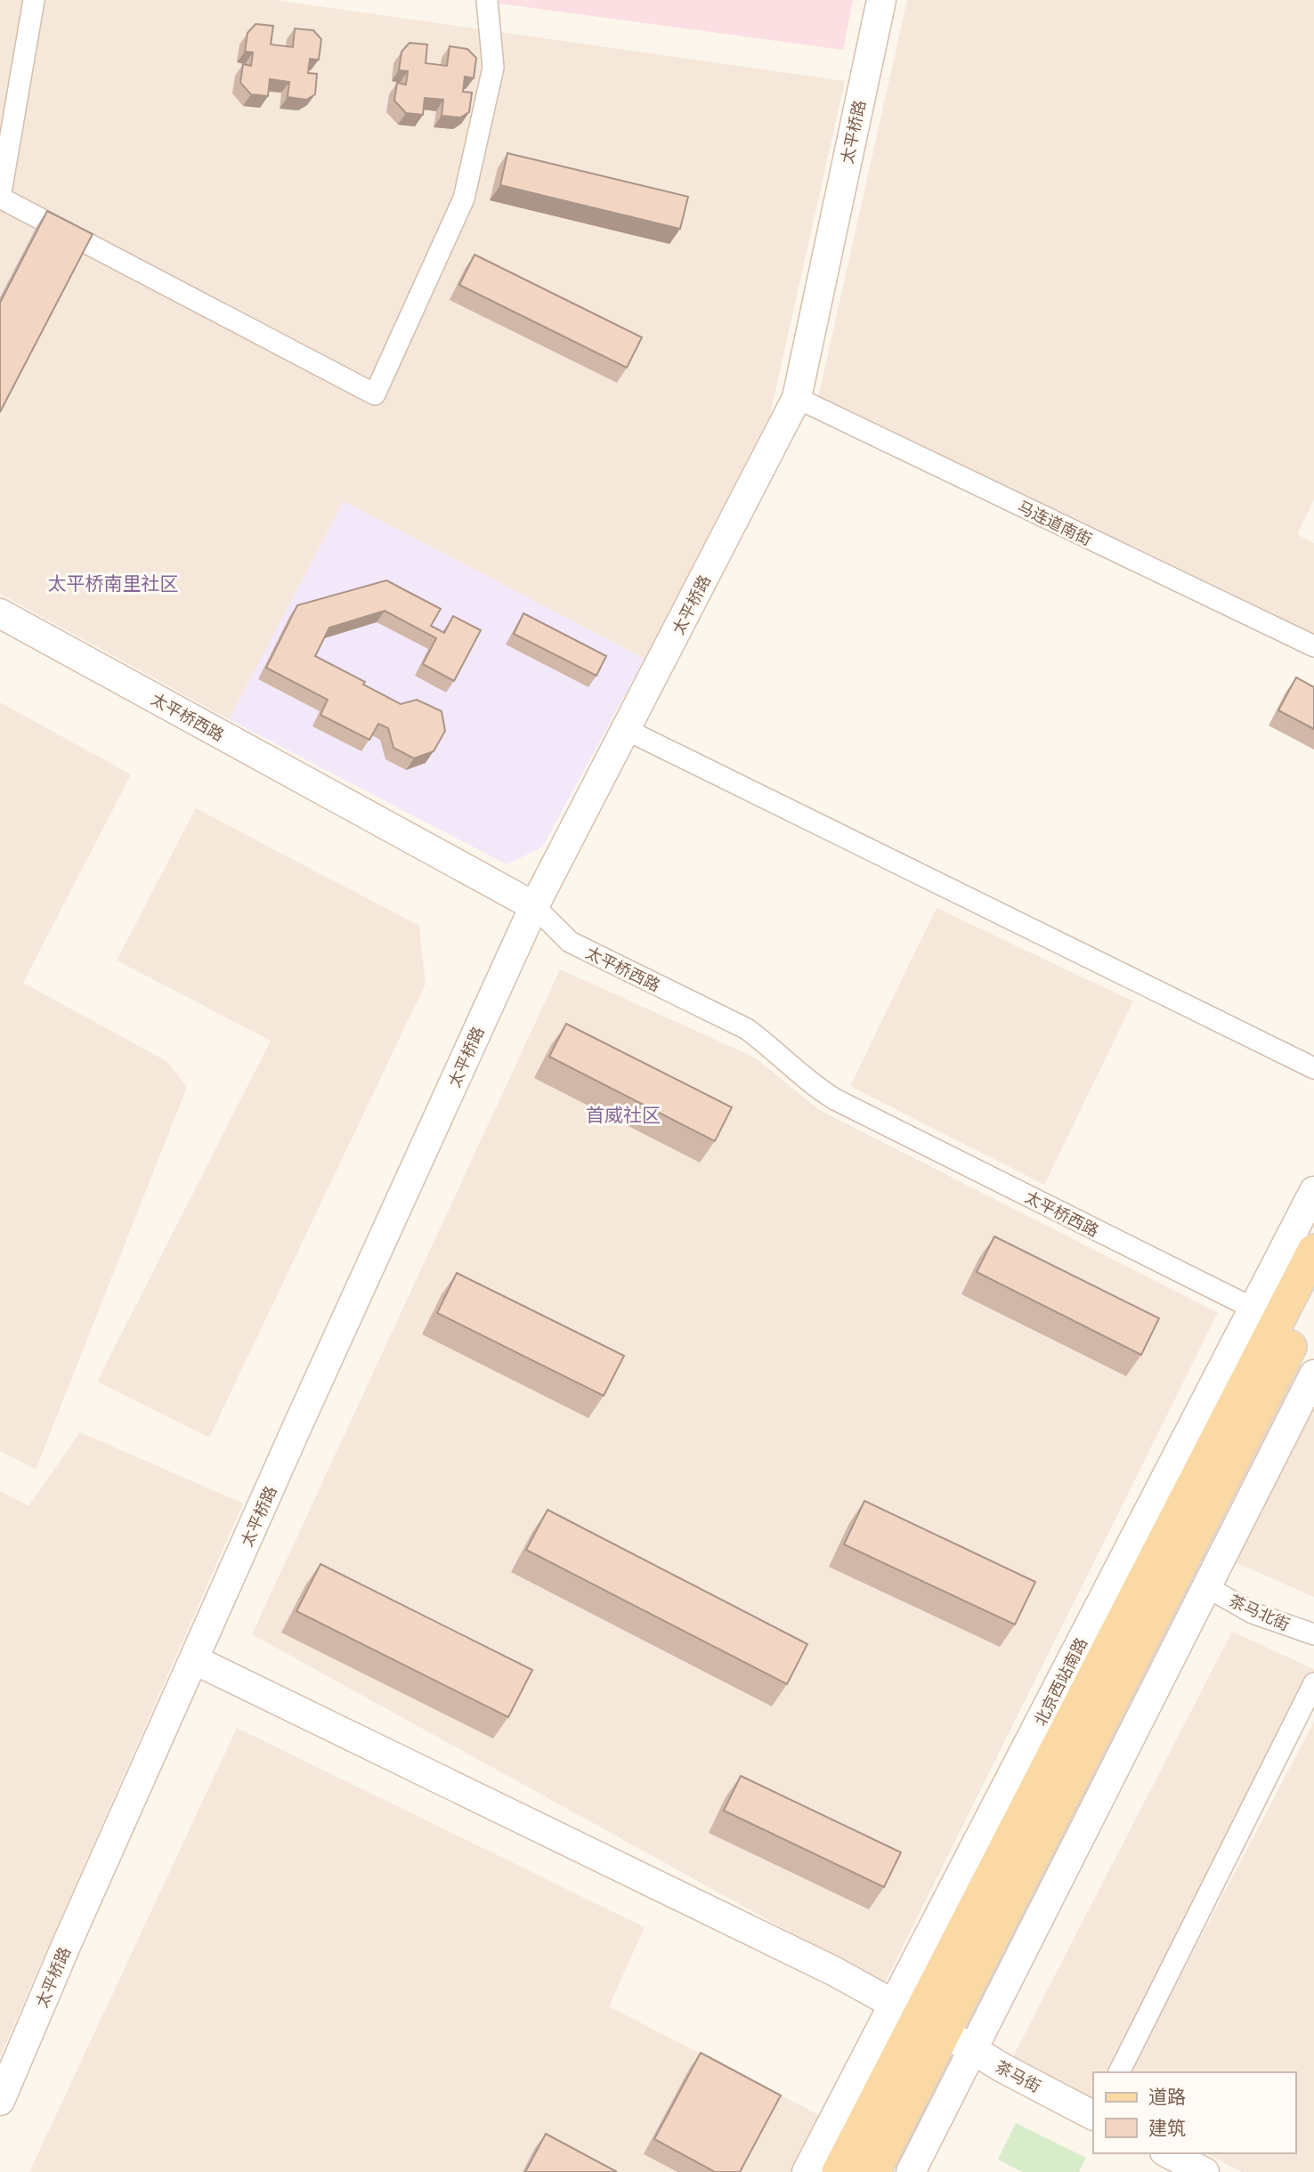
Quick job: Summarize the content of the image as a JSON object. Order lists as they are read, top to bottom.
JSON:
{
  "streets": {
    "main road": ["北京西站南路"],
    "street": [
      "太平桥路",
      "马连道南街",
      "太平桥西路",
      "茶马北街",
      "茶马街"
    ]
  },
  "crossings": [
    ["太平桥路", "马连道南街"],
    ["太平桥路", "太平桥西路"],
    ["太平桥路", "茶马街"],
    ["太平桥西路", "北京西站南路"],
    ["北京西站南路", "茶马街"]
  ],
  "districts": ["太平桥南里社区", "首威社区"],
  "legend": ["道路", "建筑"]
}
